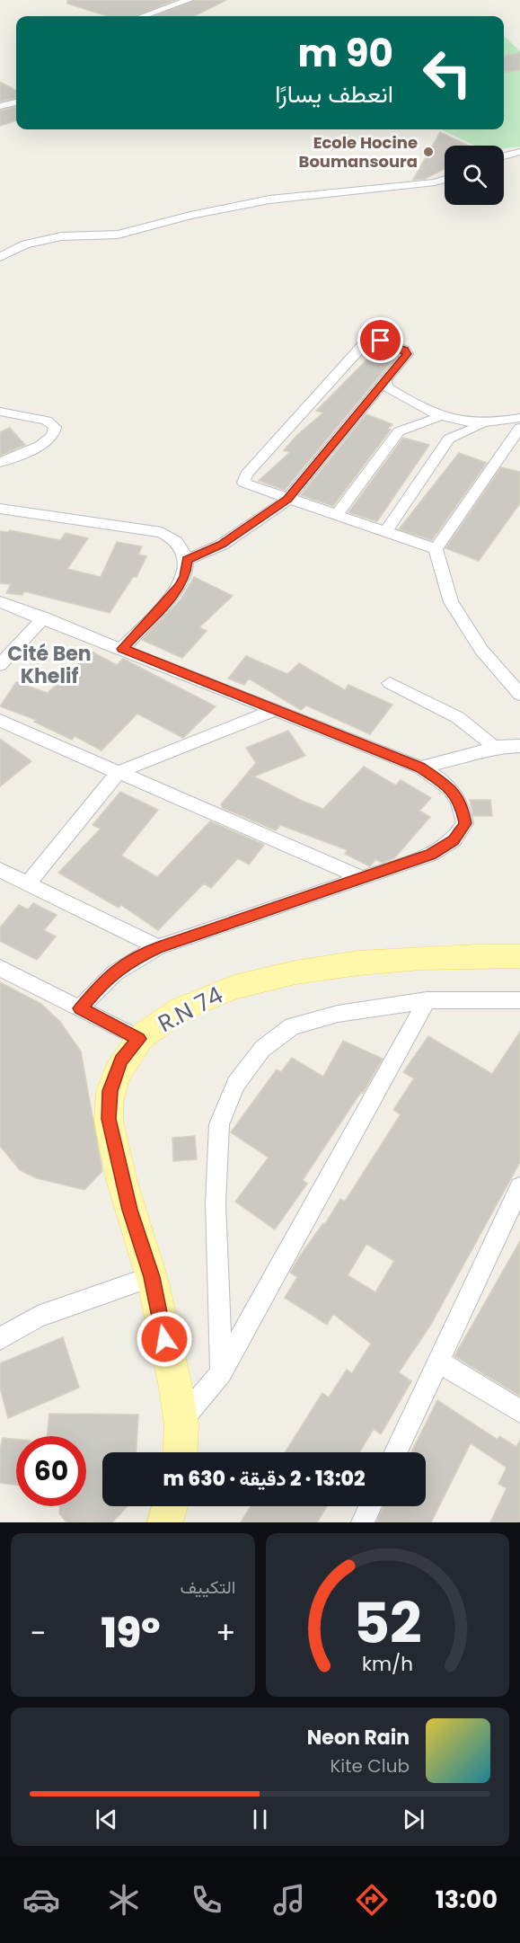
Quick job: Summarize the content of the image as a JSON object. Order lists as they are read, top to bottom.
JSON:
{
  "streets": {
    "main road": ["R.N 74"]
  },
  "districts": ["Cité Ben Khelif"],
  "places": ["Ecole Hocine Boumansoura"],
  "page": {
    "turn": ["90 m", "انعطف يسارًا"],
    "limit": "60",
    "trip": "13:02 · 2 دقيقة · 630 m",
    "tile": "التكييف",
    "heat": ["−", "19°", "+"],
    "song": ["Neon Rain", "Kite Club"],
    "tabs": "13:00",
    "gauge": ["52", "km/h"]
  }
}
